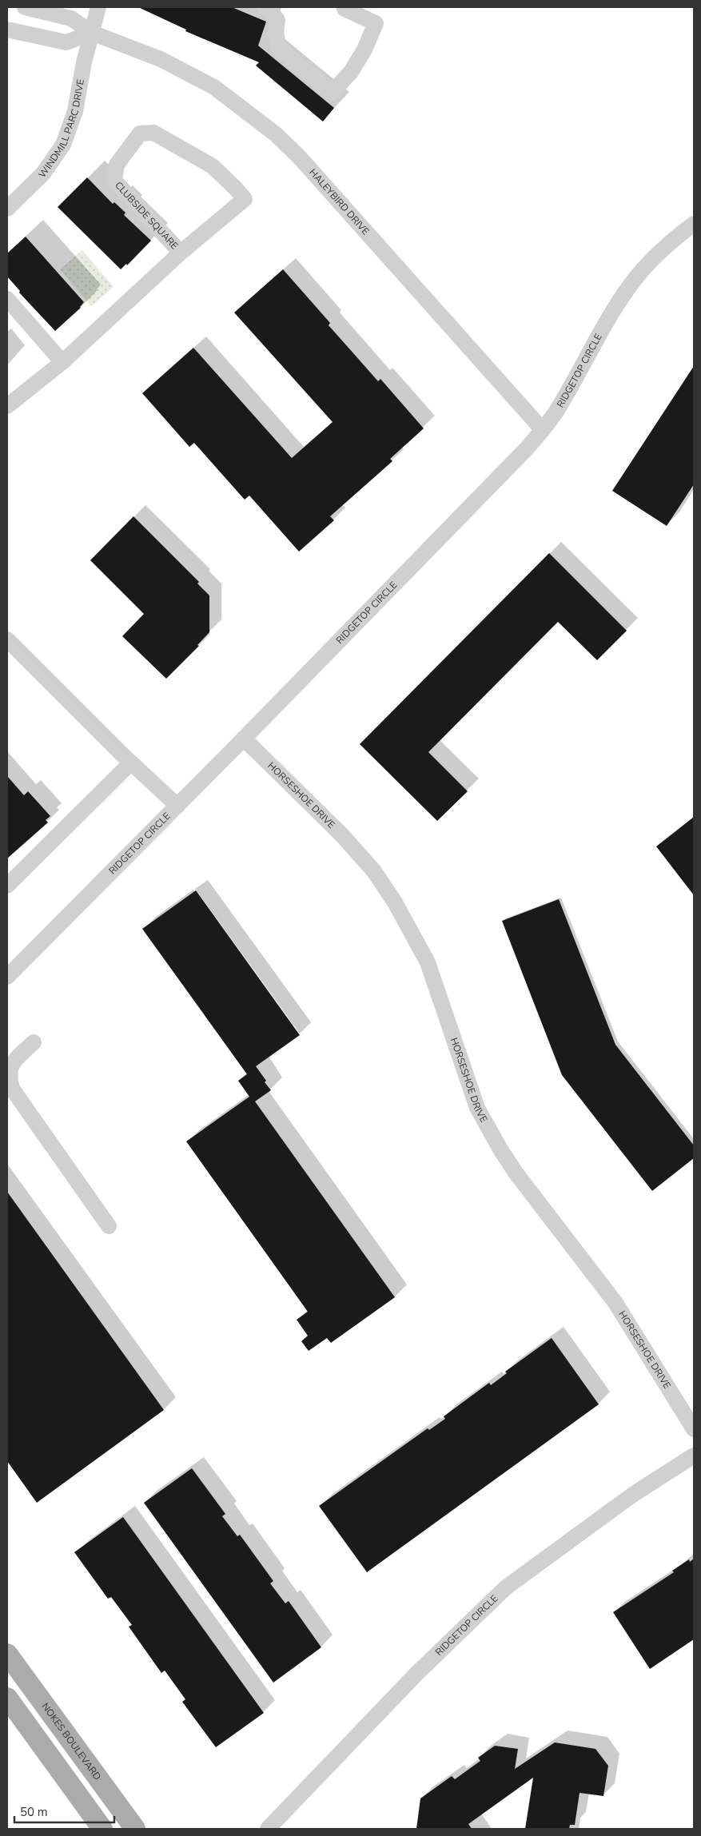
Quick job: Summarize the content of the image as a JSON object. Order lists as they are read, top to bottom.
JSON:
{
  "streets": {
    "main road": ["NOKES BOULEVARD"],
    "street": [
      "WINDMILL PARC DRIVE",
      "HALEYBIRD DRIVE",
      "CLUBSIDE SQUARE",
      "RIDGETOP CIRCLE",
      "HORSESHOE DRIVE"
    ]
  },
  "crossings": [
    ["WINDMILL PARC DRIVE", "HALEYBIRD DRIVE"],
    ["HALEYBIRD DRIVE", "RIDGETOP CIRCLE"],
    ["RIDGETOP CIRCLE", "HORSESHOE DRIVE"]
  ],
  "scale_bar": "50 m"
}
